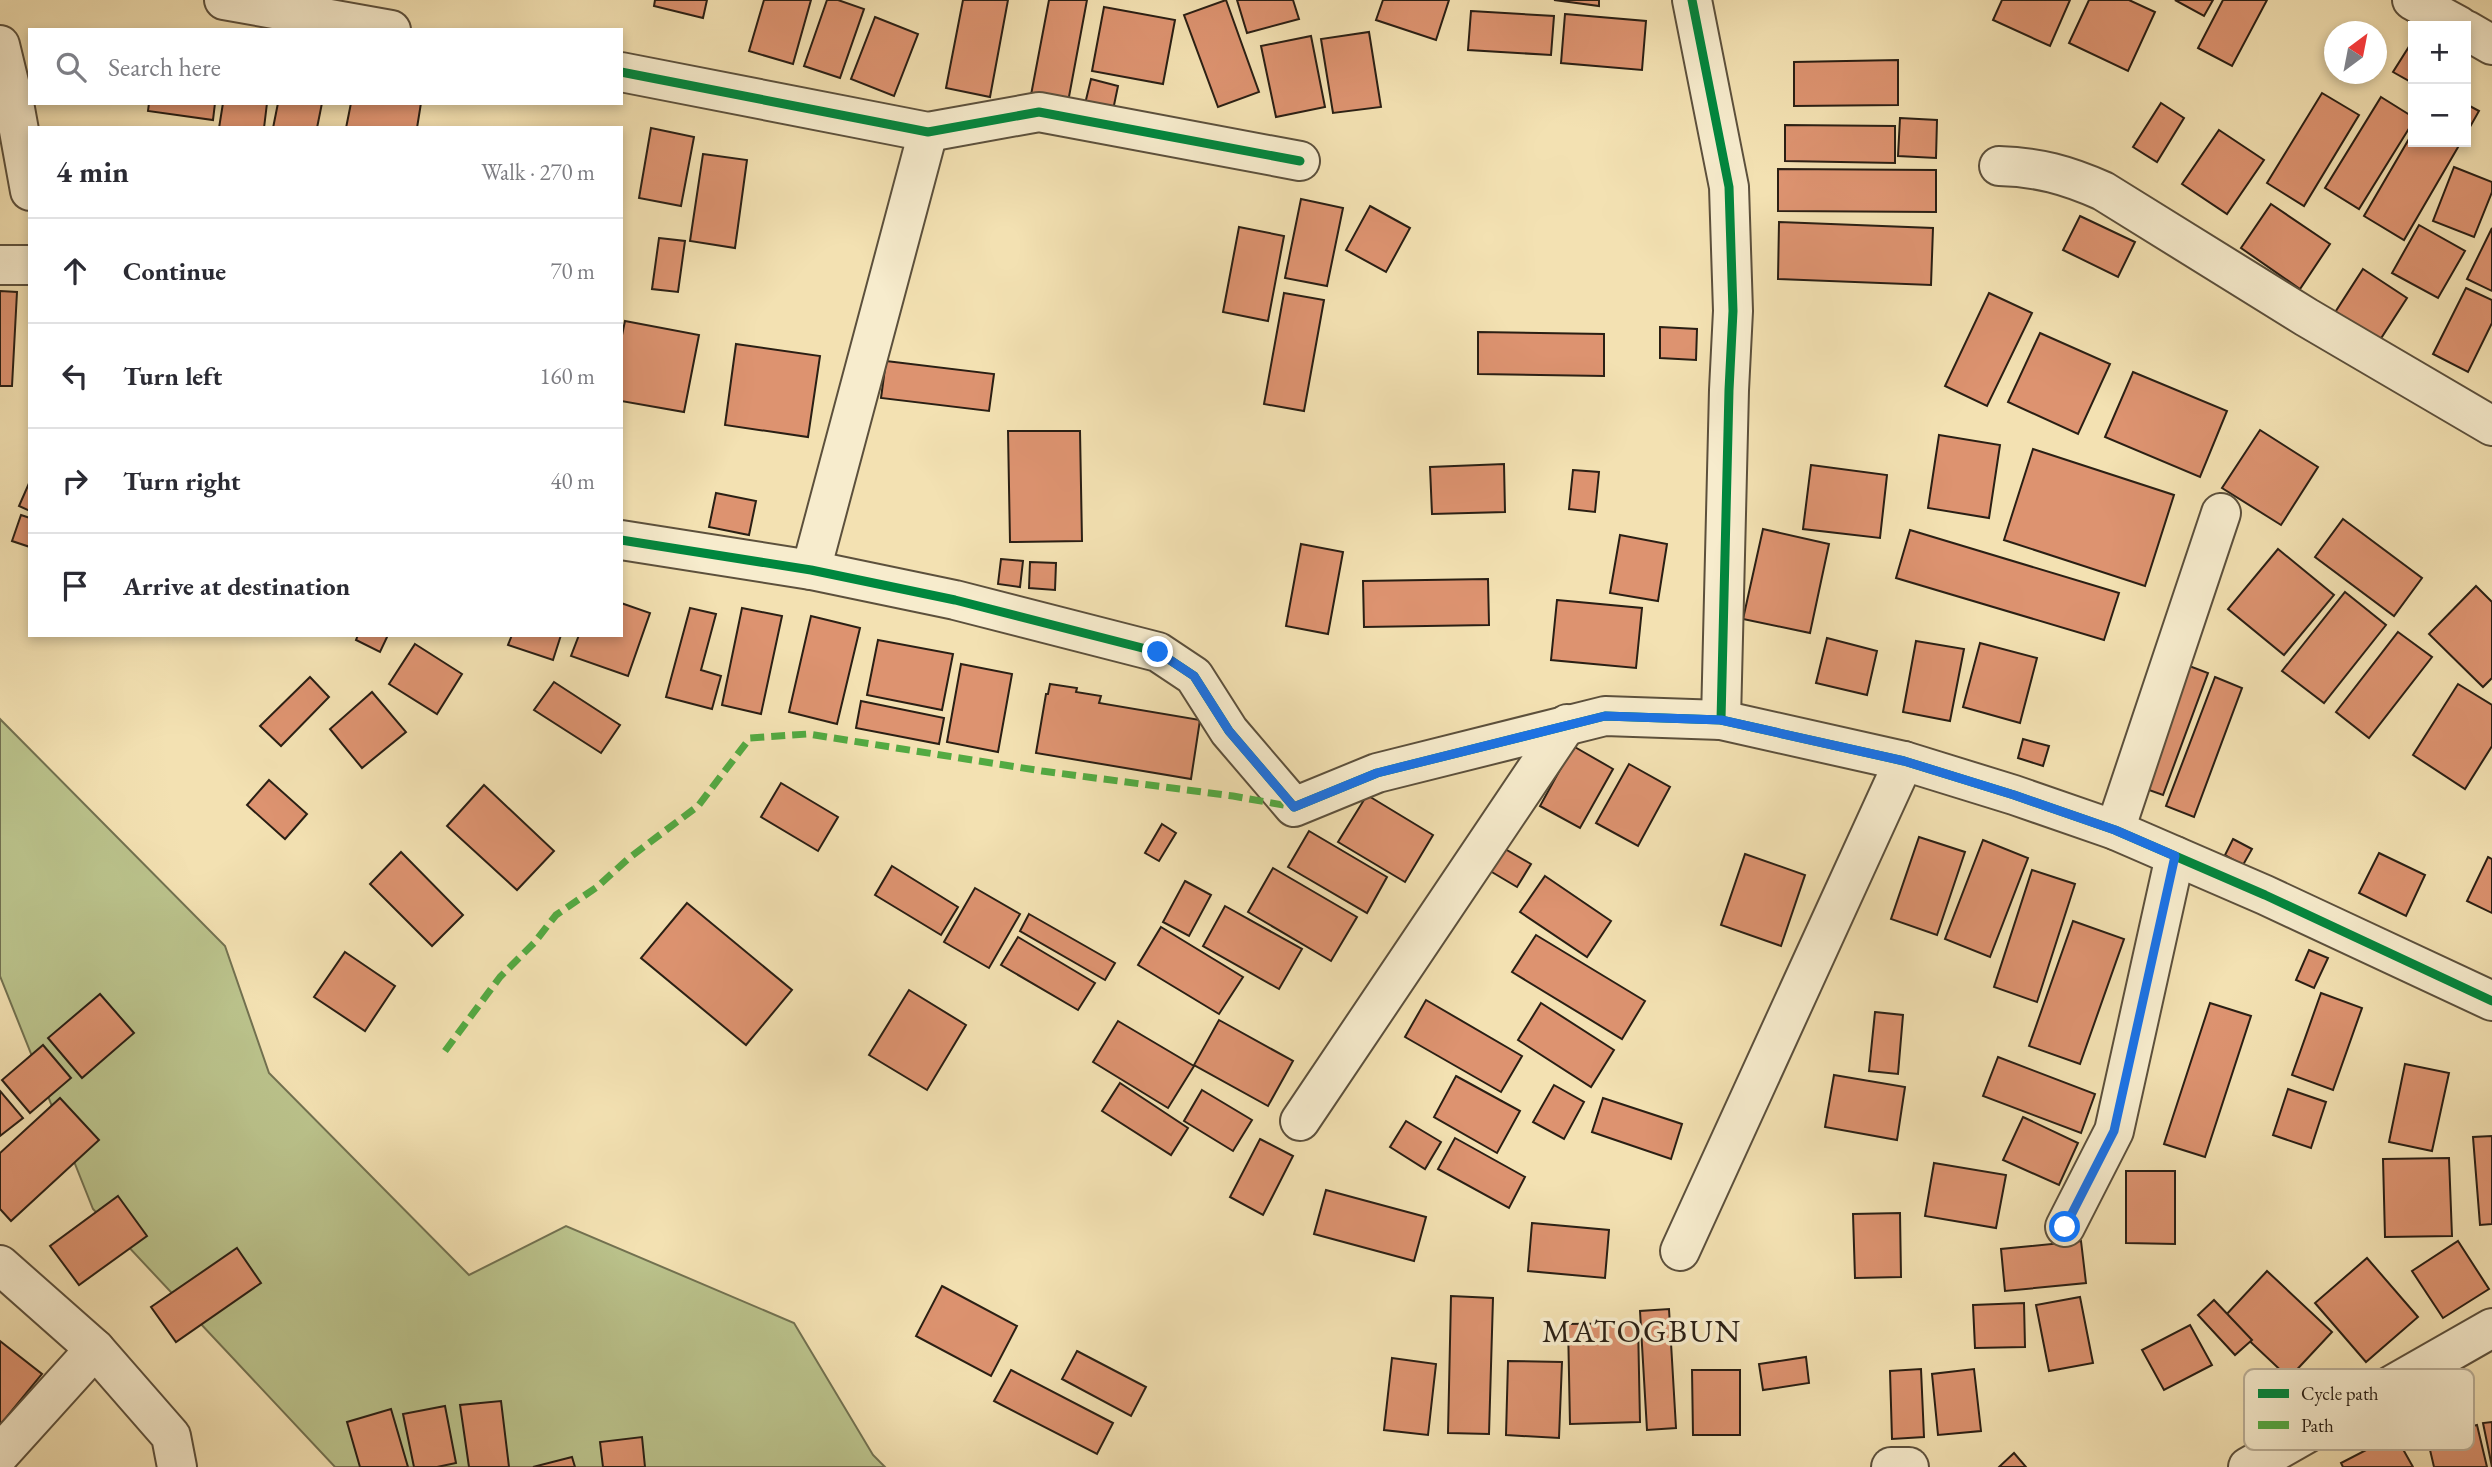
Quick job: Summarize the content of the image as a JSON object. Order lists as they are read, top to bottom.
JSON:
{
  "districts": ["MATOGBUN"],
  "legend": ["Cycle path", "Path"],
  "north": "top right",
  "page": {
    "map_buttons": ["+", "−"],
    "search": "Search here",
    "heading": ["4 min", "Walk · 270 m"],
    "list": [
      ["Continue", "70 m"],
      ["Turn left", "160 m"],
      ["Turn right", "40 m"],
      "Arrive at destination"
    ]
  }
}
